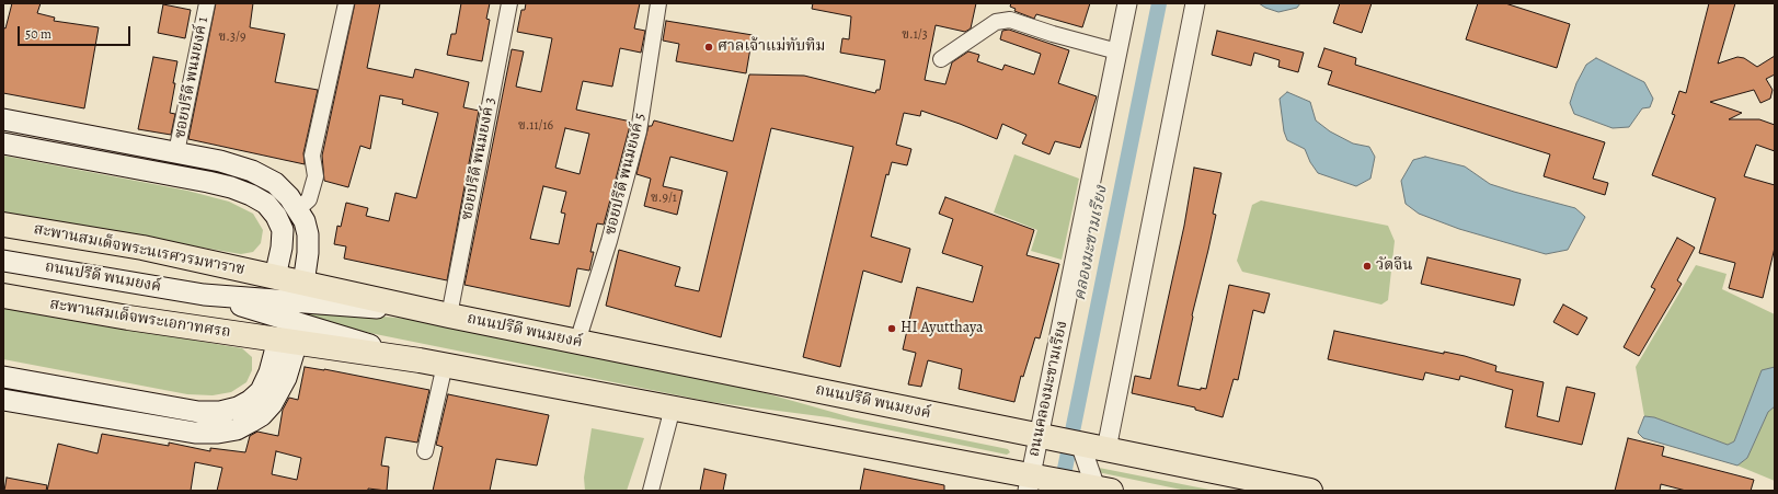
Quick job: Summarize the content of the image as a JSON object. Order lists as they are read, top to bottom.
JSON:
{
  "streets": {
    "main road": ["สะพานสมเด็จพระนเรศวรมหาราช", "ถนนปรีดี พนมยงค์", "สะพานสมเด็จพระเอกาทศรถ"],
    "street": [
      "ซอยปรีดี พนมยงค์ 1",
      "ซอยปรีดี พนมยงค์ 3",
      "ซอยปรีดี พนมยงค์ 5",
      "ถนนคลองมะขามเรียง"
    ]
  },
  "crossings": [
    ["ซอยปรีดี พนมยงค์ 3", "ถนนปรีดี พนมยงค์"],
    ["ซอยปรีดี พนมยงค์ 5", "ถนนปรีดี พนมยงค์"],
    ["สะพานสมเด็จพระนเรศวรมหาราช", "ถนนปรีดี พนมยงค์"],
    ["ถนนปรีดี พนมยงค์", "สะพานสมเด็จพระเอกาทศรถ"],
    ["ถนนปรีดี พนมยงค์", "ถนนคลองมะขามเรียง"]
  ],
  "water": ["คลองมะขามเรียง"],
  "places": ["ศาลเจ้าแม่ทับทิม", "วัดจีน", "HI Ayutthaya"],
  "house_numbers": [
    "ข.1/3",
    "ข.3/9",
    "ข.11/16",
    "ข.9/1"
  ],
  "scale_bar": "50 m"
}
